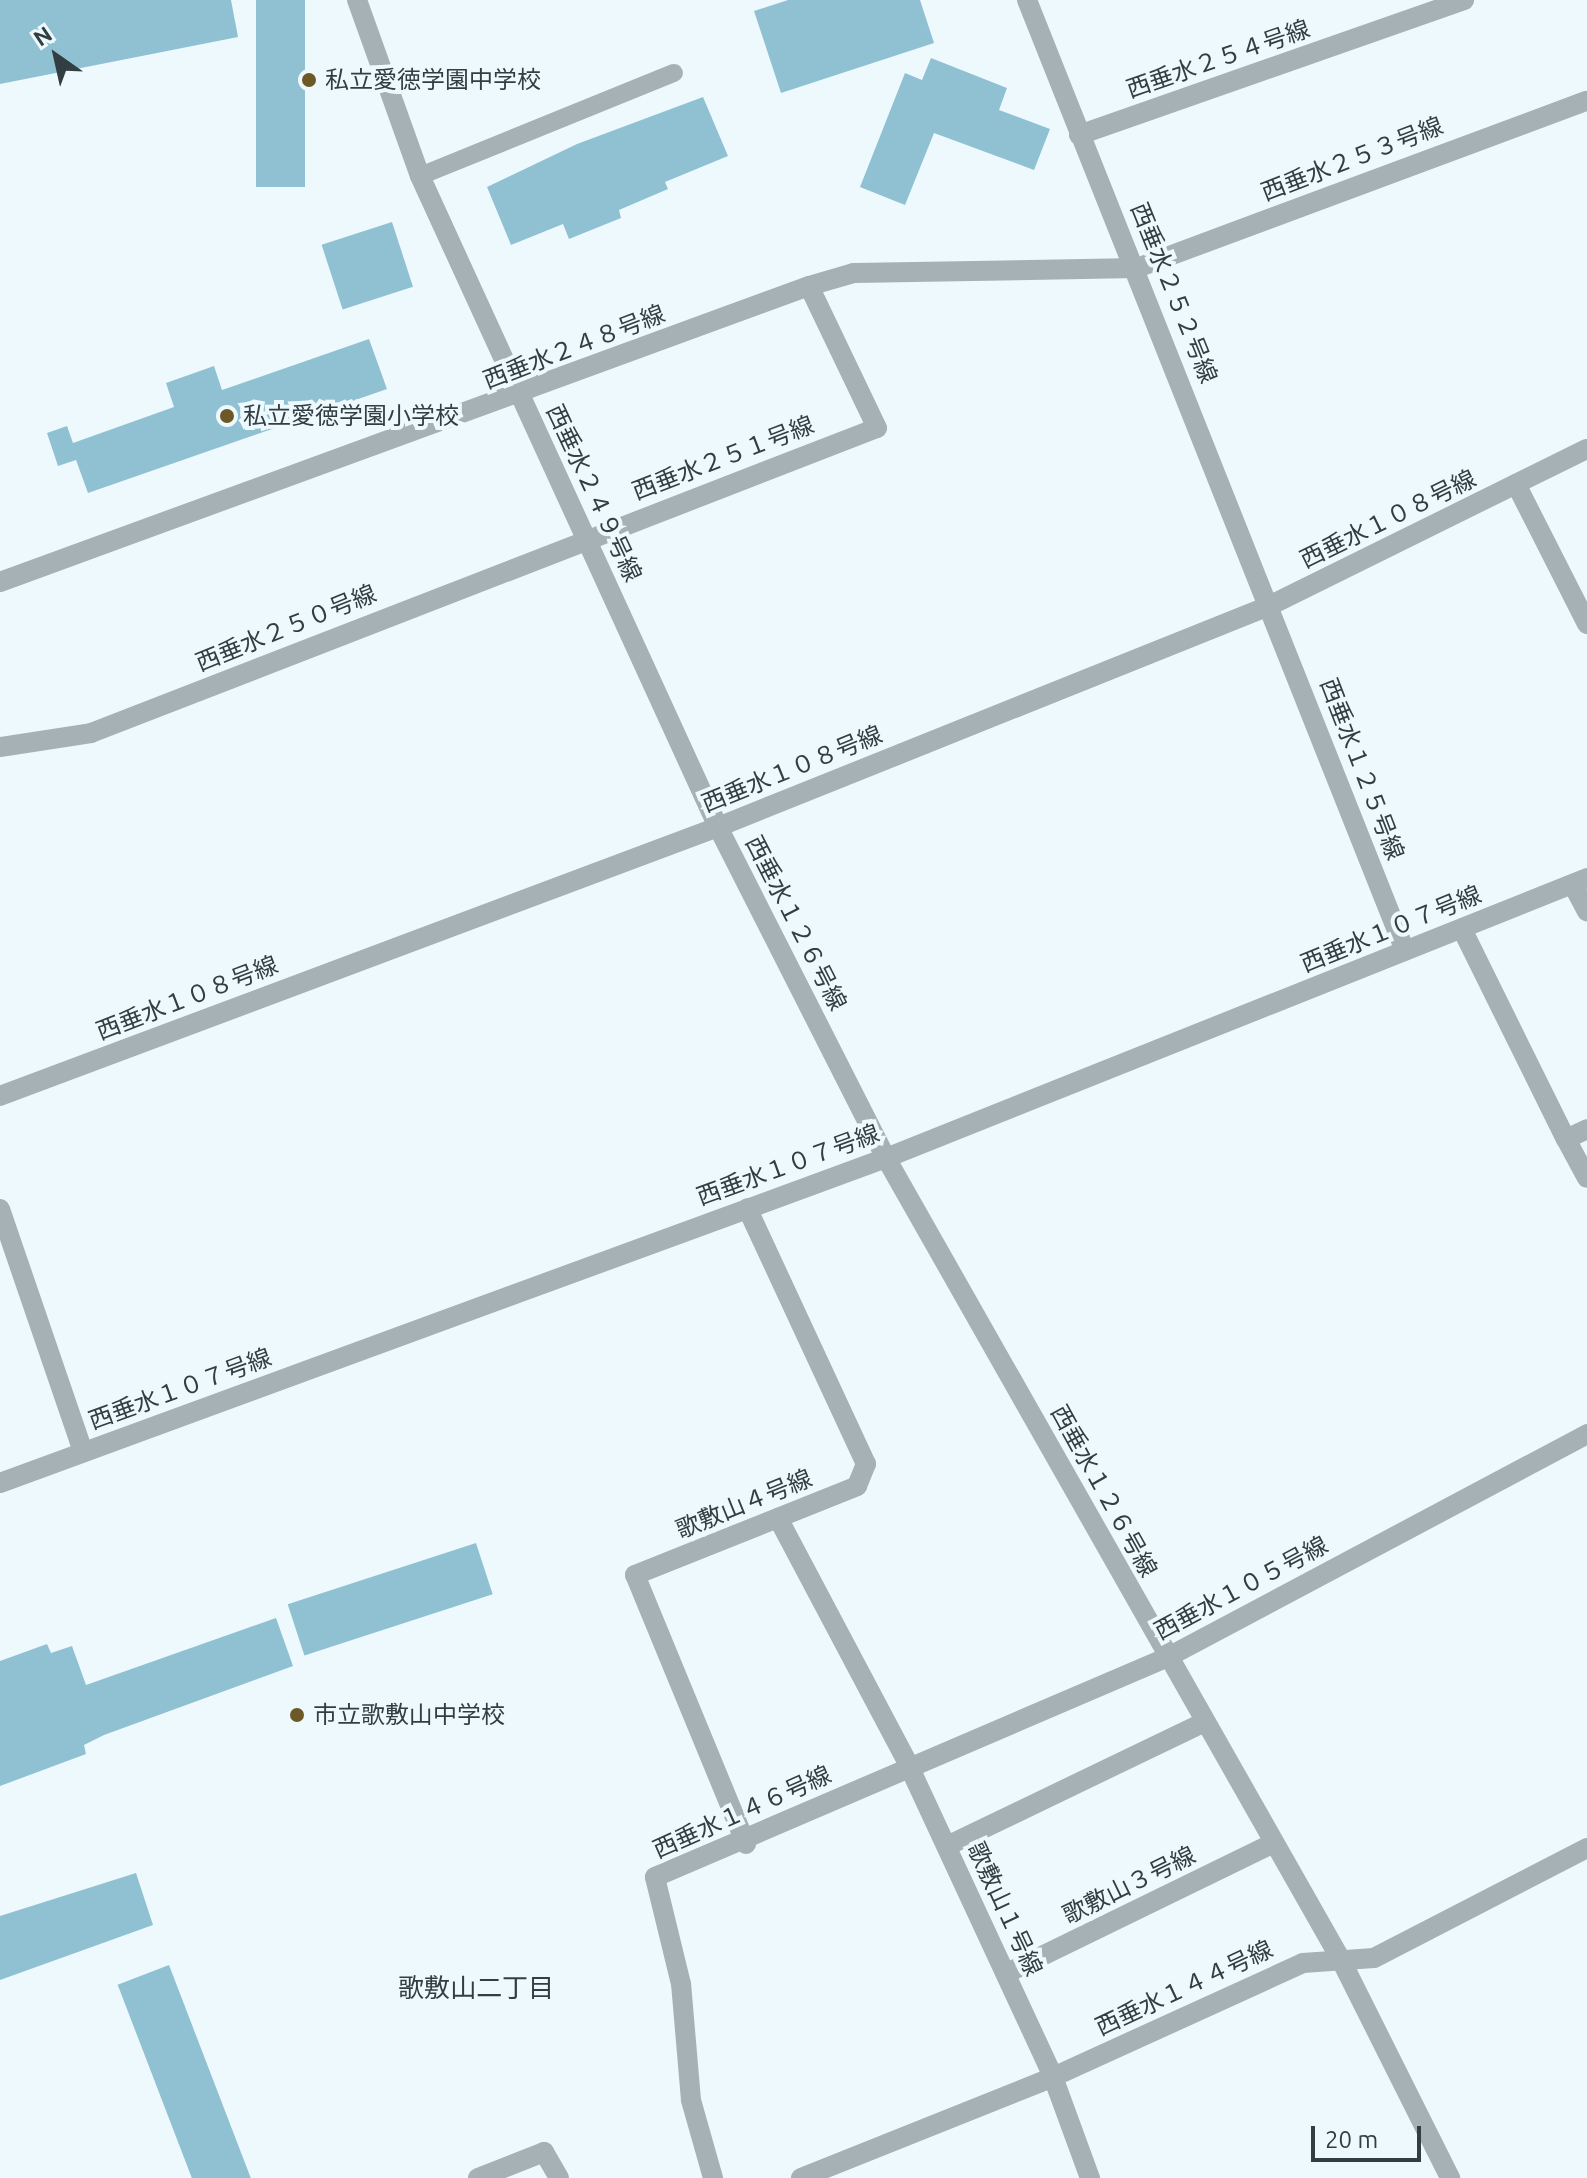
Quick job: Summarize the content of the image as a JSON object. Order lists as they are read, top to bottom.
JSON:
{
  "streets": {
    "street": [
      "西垂水２５４号線",
      "西垂水２５３号線",
      "西垂水２５２号線",
      "西垂水２４８号線",
      "西垂水２５１号線",
      "西垂水２４９号線",
      "西垂水１０８号線",
      "西垂水２５０号線",
      "西垂水１２５号線",
      "西垂水１２６号線",
      "西垂水１０７号線",
      "歌敷山４号線",
      "西垂水１０５号線",
      "西垂水１４６号線",
      "歌敷山３号線",
      "歌敷山１号線",
      "西垂水１４４号線"
    ]
  },
  "crossings": [
    ["西垂水２５４号線", "西垂水２５２号線"],
    ["西垂水２５３号線", "西垂水２５２号線"],
    ["西垂水２５３号線", "西垂水２４８号線"],
    ["西垂水２５２号線", "西垂水２４８号線"],
    ["西垂水２５２号線", "西垂水１０８号線"],
    ["西垂水２５２号線", "西垂水１２５号線"],
    ["西垂水２４８号線", "西垂水２５１号線"],
    ["西垂水２４８号線", "西垂水２４９号線"],
    ["西垂水２５１号線", "西垂水２４９号線"],
    ["西垂水２５１号線", "西垂水２５０号線"],
    ["西垂水２４９号線", "西垂水１０８号線"],
    ["西垂水２４９号線", "西垂水２５０号線"],
    ["西垂水２４９号線", "西垂水１２６号線"],
    ["西垂水１０８号線", "西垂水１２５号線"],
    ["西垂水１０８号線", "西垂水１２６号線"],
    ["西垂水１２５号線", "西垂水１０７号線"],
    ["西垂水１２６号線", "西垂水１０７号線"],
    ["西垂水１２６号線", "西垂水１０５号線"],
    ["西垂水１２６号線", "歌敷山３号線"],
    ["西垂水１２６号線", "西垂水１４４号線"],
    ["西垂水１０７号線", "歌敷山４号線"],
    ["歌敷山４号線", "西垂水１４６号線"],
    ["歌敷山４号線", "歌敷山１号線"],
    ["西垂水１０５号線", "西垂水１４６号線"],
    ["西垂水１０５号線", "歌敷山１号線"],
    ["西垂水１４６号線", "歌敷山１号線"],
    ["歌敷山３号線", "歌敷山１号線"],
    ["歌敷山１号線", "西垂水１４４号線"]
  ],
  "districts": ["歌敷山二丁目"],
  "places": ["私立愛徳学園中学校", "私立愛徳学園小学校", "市立歌敷山中学校"],
  "scale_bar": "20 m",
  "north": "top left"
}
